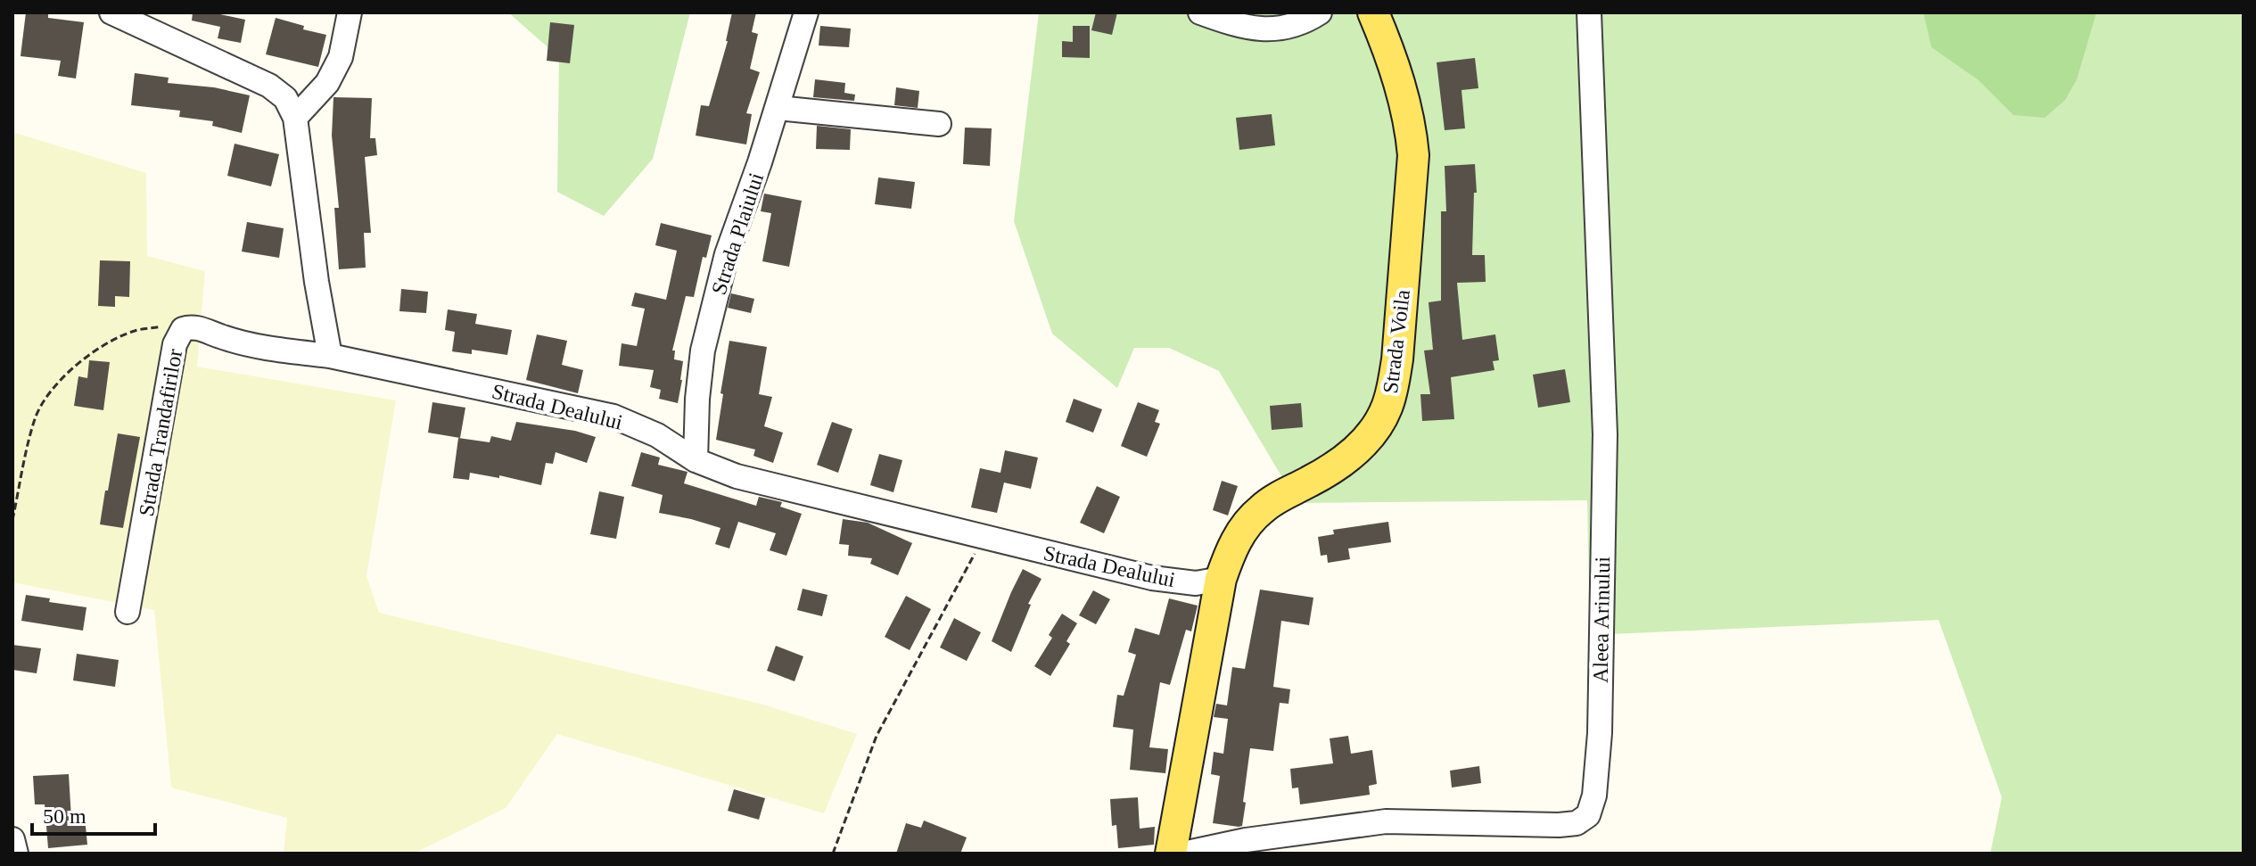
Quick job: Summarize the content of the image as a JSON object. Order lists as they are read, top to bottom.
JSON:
{
  "streets": {
    "main road": ["Strada Voila"],
    "street": [
      "Strada Plaiului",
      "Strada Dealului",
      "Strada Trandafirilor",
      "Aleea Arinului"
    ]
  },
  "crossings": [
    ["Strada Plaiului", "Strada Dealului"],
    ["Strada Voila", "Strada Dealului"],
    ["Strada Dealului", "Strada Trandafirilor"]
  ],
  "scale_bar": "50 m"
}
